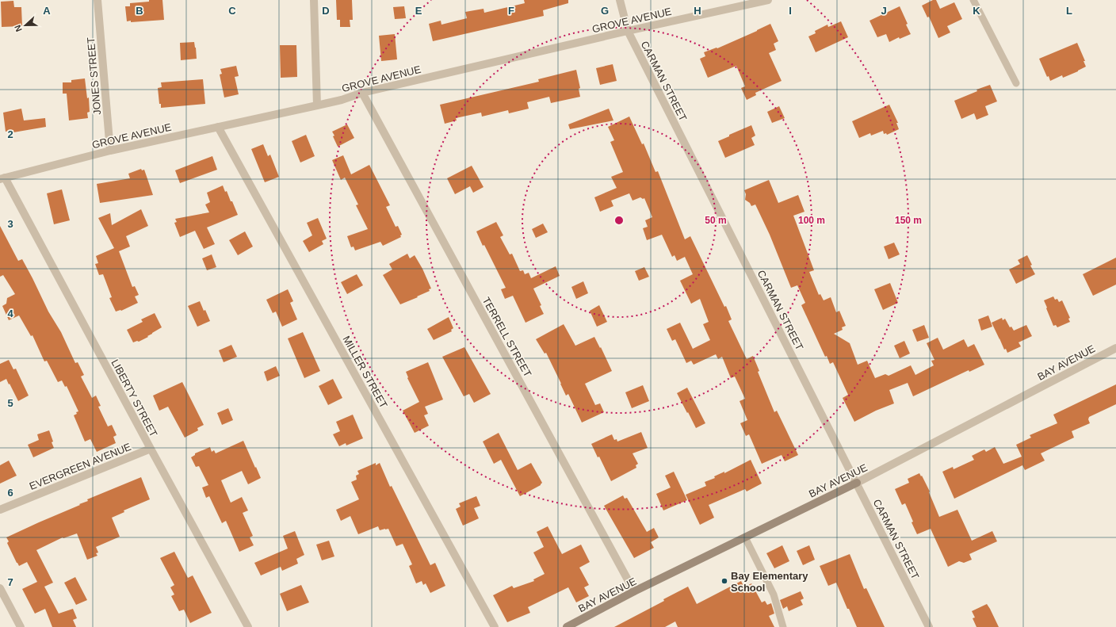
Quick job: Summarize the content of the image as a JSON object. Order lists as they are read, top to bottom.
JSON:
{
  "streets": {
    "street": [
      "GROVE AVENUE",
      "JONES STREET",
      "CARMAN STREET",
      "TERRELL STREET",
      "BAY AVENUE",
      "MILLER STREET",
      "LIBERTY STREET",
      "EVERGREEN AVENUE"
    ]
  },
  "crossings": [
    ["GROVE AVENUE", "JONES STREET"],
    ["GROVE AVENUE", "CARMAN STREET"],
    ["GROVE AVENUE", "TERRELL STREET"],
    ["GROVE AVENUE", "MILLER STREET"],
    ["GROVE AVENUE", "LIBERTY STREET"],
    ["CARMAN STREET", "BAY AVENUE"],
    ["TERRELL STREET", "BAY AVENUE"],
    ["LIBERTY STREET", "EVERGREEN AVENUE"]
  ],
  "places": ["Bay Elementary School"],
  "north": "left",
  "grid": {
    "columns": [
      "A",
      "B",
      "C",
      "D",
      "E",
      "F",
      "G",
      "H",
      "I",
      "J",
      "K",
      "L"
    ],
    "rows": [
      "2",
      "3",
      "4",
      "5",
      "6",
      "7"
    ]
  },
  "rings": ["50 m", "100 m", "150 m"]
}
